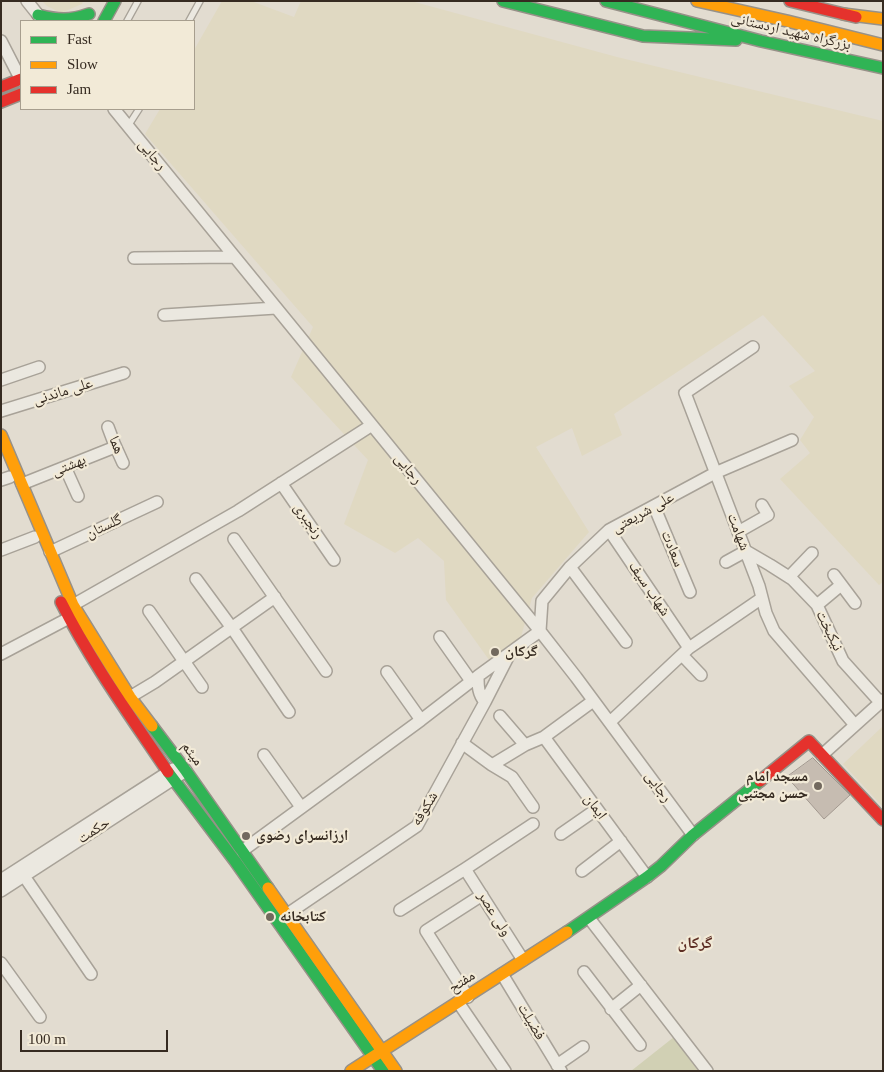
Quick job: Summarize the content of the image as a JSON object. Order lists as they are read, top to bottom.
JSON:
{
  "streets": {
    "main road": ["بزرگراه شهید اردستانی", "میثم", "مفتح"],
    "street": [
      "رجایی",
      "علی ماندنی",
      "هما",
      "بهشتی",
      "علی شریعتی",
      "رنجبری",
      "گلستان",
      "شهامت",
      "سعادت",
      "شهاب سیف",
      "نیکبخت",
      "ایمان",
      "شکوفه",
      "حکمت",
      "ولی عصر",
      "فضیلت"
    ]
  },
  "crossings": [
    ["رجایی", "علی شریعتی"],
    ["رجایی", "مفتح"],
    ["هما", "بهشتی"],
    ["بهشتی", "میثم"],
    ["علی شریعتی", "شهامت"],
    ["علی شریعتی", "سعادت"],
    ["علی شریعتی", "شهاب سیف"],
    ["گلستان", "میثم"],
    ["شهامت", "نیکبخت"],
    ["میثم", "شکوفه"],
    ["میثم", "حکمت"],
    ["میثم", "مفتح"],
    ["ایمان", "مفتح"],
    ["ولی عصر", "مفتح"],
    ["مفتح", "فضیلت"]
  ],
  "districts": ["گرکان"],
  "places": [
    "گرکان",
    "مسجد امام حسن مجتبی",
    "ارزانسرای رضوی",
    "کتابخانه"
  ],
  "legend": ["Fast", "Slow", "Jam"],
  "scale_bar": "100 m"
}
